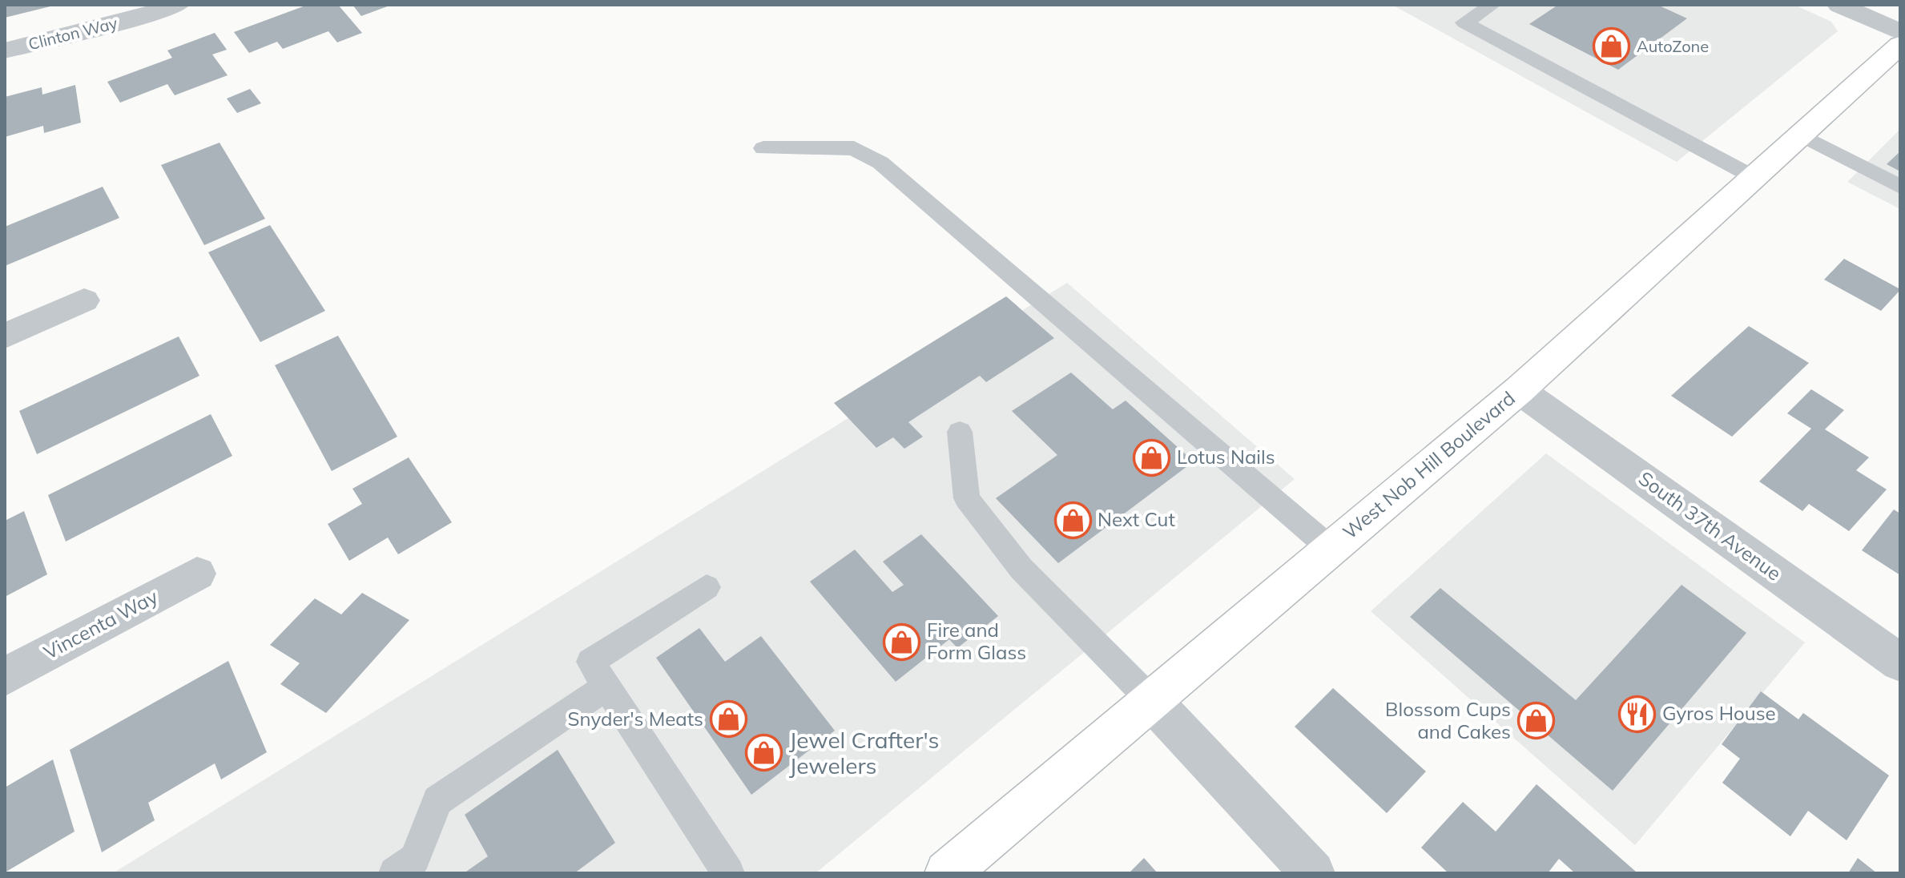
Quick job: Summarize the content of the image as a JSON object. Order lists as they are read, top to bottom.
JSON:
{
  "streets": {
    "main road": ["West Nob Hill Boulevard"],
    "street": ["Clinton Way", "South 37th Avenue", "Vincenta Way"]
  },
  "crossings": [
    ["West Nob Hill Boulevard", "South 37th Avenue"]
  ],
  "places": {
    "shop": [
      "AutoZone",
      "Lotus Nails",
      "Next Cut",
      "Fire and Form Glass",
      "Snyder's Meats",
      "Blossom Cups and Cakes",
      "Jewel Crafter's Jewelers"
    ],
    "restaurant": ["Gyros House"]
  }
}
